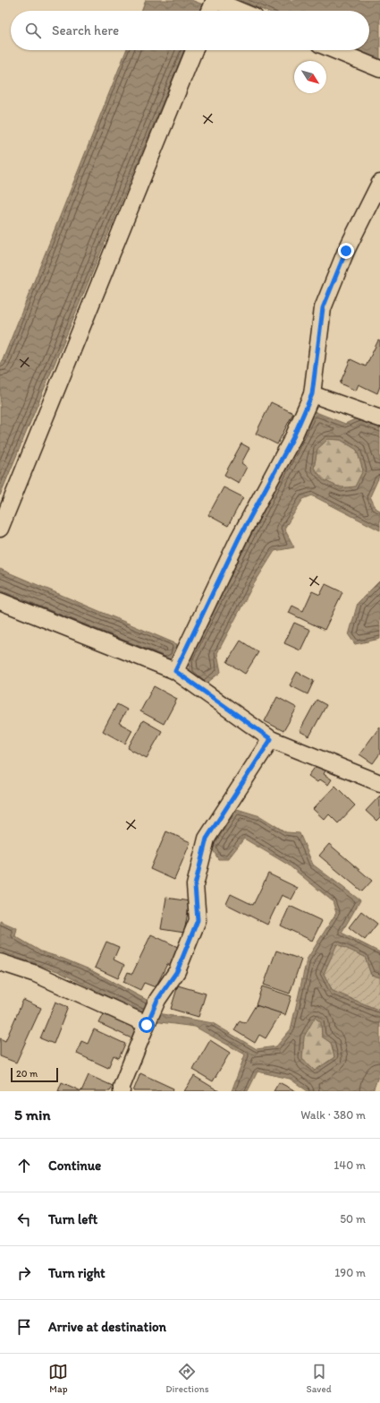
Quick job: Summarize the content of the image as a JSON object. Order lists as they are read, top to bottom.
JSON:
{
  "scale_bar": "20 m",
  "north": "bottom right",
  "page": {
    "search": "Search here",
    "scale": "20 m",
    "heading": ["5 min", "Walk · 380 m"],
    "list": [
      ["Continue", "140 m"],
      ["Turn left", "50 m"],
      ["Turn right", "190 m"],
      "Arrive at destination"
    ],
    "nav": ["Map", "Directions", "Saved"]
  }
}
